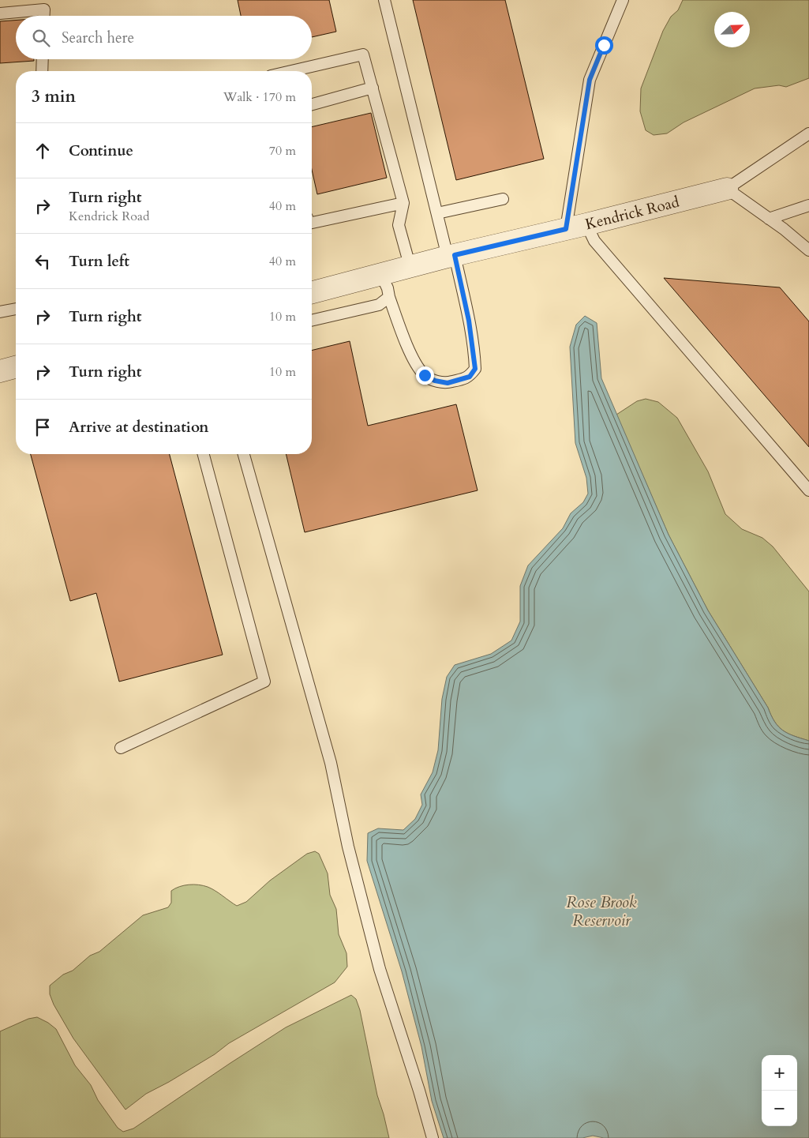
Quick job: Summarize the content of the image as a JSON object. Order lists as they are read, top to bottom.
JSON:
{
  "streets": {
    "street": ["Kendrick Road"]
  },
  "water": ["Rose Brook Reservoir"],
  "north": "top right",
  "page": {
    "search": "Search here",
    "heading": ["3 min", "Walk · 170 m"],
    "list": [
      ["Continue", "70 m"],
      ["Turn right", "Kendrick Road", "40 m"],
      ["Turn left", "40 m"],
      ["Turn right", "10 m"],
      ["Turn right", "10 m"],
      "Arrive at destination"
    ],
    "map_buttons": ["+", "−"]
  }
}
